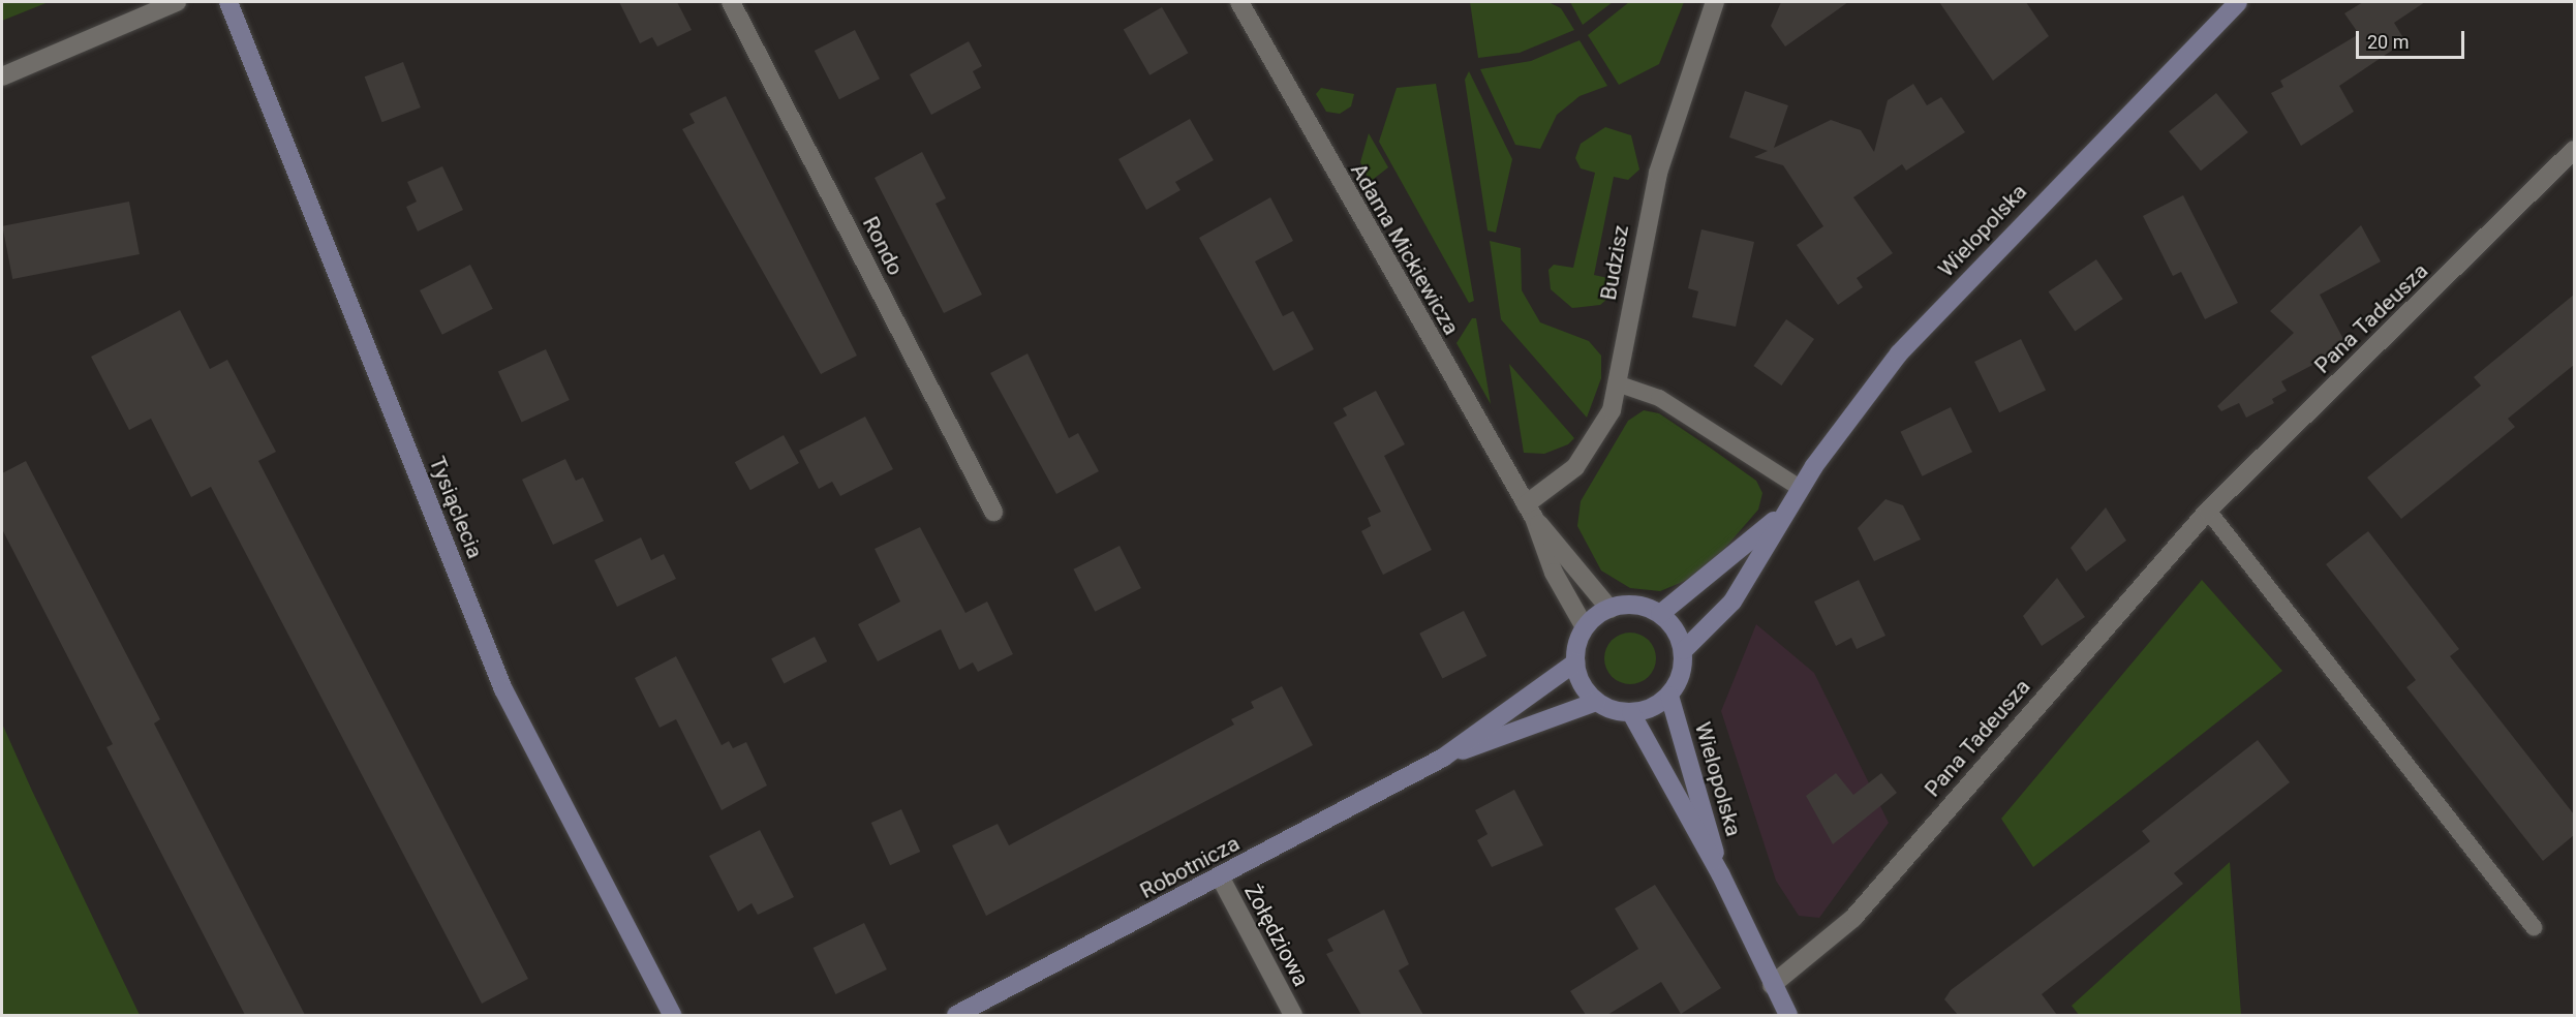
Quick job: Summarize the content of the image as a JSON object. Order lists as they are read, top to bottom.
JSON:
{
  "streets": {
    "street": [
      "Wielopolska",
      "Rondo",
      "Adama Mickiewicza",
      "Budzisz",
      "Pana Tadeusza",
      "Tysiąclecia",
      "Robotnicza",
      "Żołędziowa"
    ]
  },
  "crossings": [
    ["Wielopolska", "Adama Mickiewicza"],
    ["Wielopolska", "Pana Tadeusza"],
    ["Wielopolska", "Robotnicza"],
    ["Adama Mickiewicza", "Budzisz"],
    ["Adama Mickiewicza", "Robotnicza"],
    ["Robotnicza", "Żołędziowa"]
  ],
  "scale_bar": "20 m"
}
